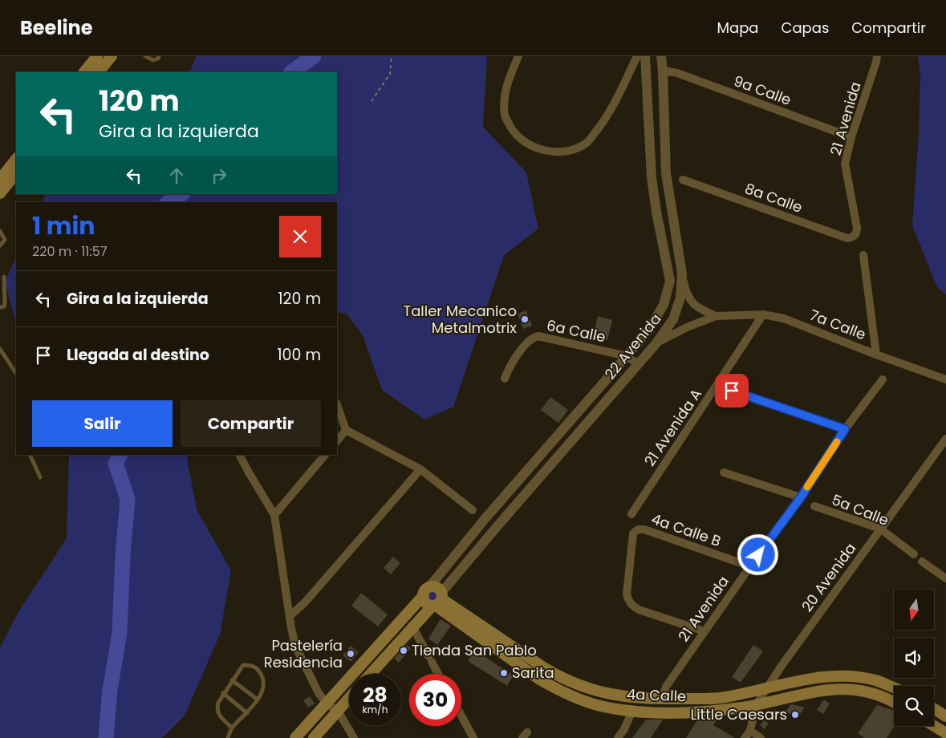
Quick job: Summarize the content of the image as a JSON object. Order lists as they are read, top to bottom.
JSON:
{
  "streets": {
    "main road": ["4a Calle"],
    "street": [
      "9a Calle",
      "21 Avenida",
      "8a Calle",
      "7a Calle",
      "6a Calle",
      "22 Avenida",
      "21 Avenida A",
      "5a Calle",
      "4a Calle B",
      "20 Avenida"
    ]
  },
  "crossings": [
    ["9a Calle", "21 Avenida"],
    ["9a Calle", "22 Avenida"],
    ["21 Avenida", "8a Calle"],
    ["21 Avenida", "4a Calle B"],
    ["21 Avenida", "4a Calle"],
    ["7a Calle", "22 Avenida"],
    ["7a Calle", "21 Avenida A"],
    ["6a Calle", "22 Avenida"],
    ["22 Avenida", "4a Calle"],
    ["5a Calle", "20 Avenida"],
    ["20 Avenida", "4a Calle"]
  ],
  "places": [
    "Taller Mecanico Metalmotrix",
    "Tienda San Pablo",
    "Pastelería Residencia",
    "Sarita",
    "Little Caesars"
  ],
  "north": "bottom",
  "page": {
    "header": "Beeline",
    "nav": ["Mapa", "Capas", "Compartir"],
    "turn": ["120 m", "Gira a la izquierda"],
    "heading": ["1 min", "220 m · 11:57"],
    "list": [
      {
        "name": "Gira a la izquierda",
        "value": "120 m"
      },
      {
        "name": "Llegada al destino",
        "value": "100 m"
      }
    ],
    "buttons": ["Salir", "Compartir"],
    "speed": "28 km/h",
    "limit": "30"
  }
}
